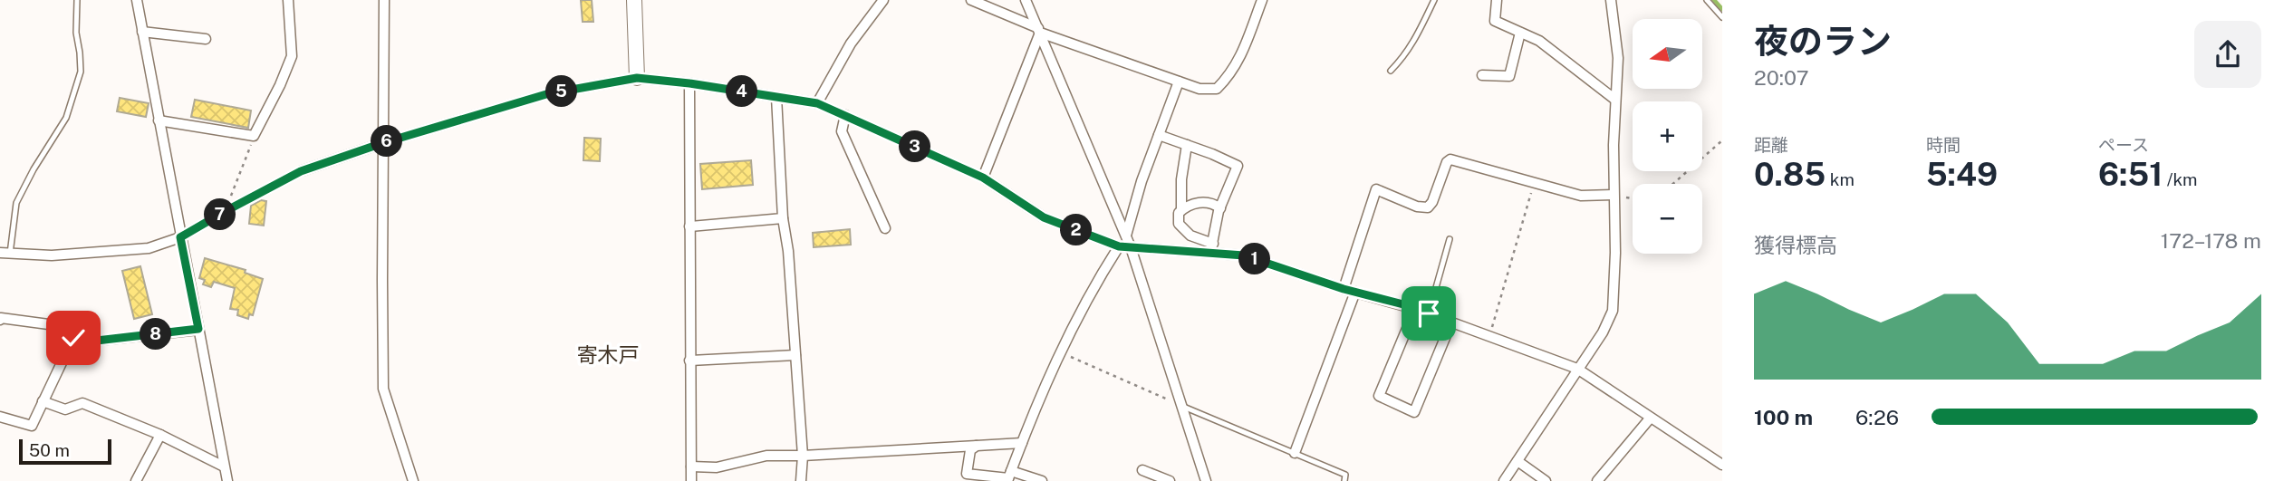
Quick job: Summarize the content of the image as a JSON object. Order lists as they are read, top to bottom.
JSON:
{
  "districts": ["寄木戸"],
  "scale_bar": "50 m",
  "north": "left",
  "page": {
    "heading": ["夜のラン", "20:07"],
    "map_buttons": ["+", "−"],
    "pins": [
      "4",
      "5",
      "6",
      "3",
      "7",
      "2",
      "1",
      "8"
    ],
    "stats": [
      ["距離", "0.85 km"],
      ["時間", "5:49"],
      ["ペース", "6:51 /km"]
    ],
    "chart": ["獲得標高", "172–178 m"],
    "list": [
      {
        "name": "100 m",
        "note": "6:26"
      }
    ],
    "scale": "50 m"
  }
}
